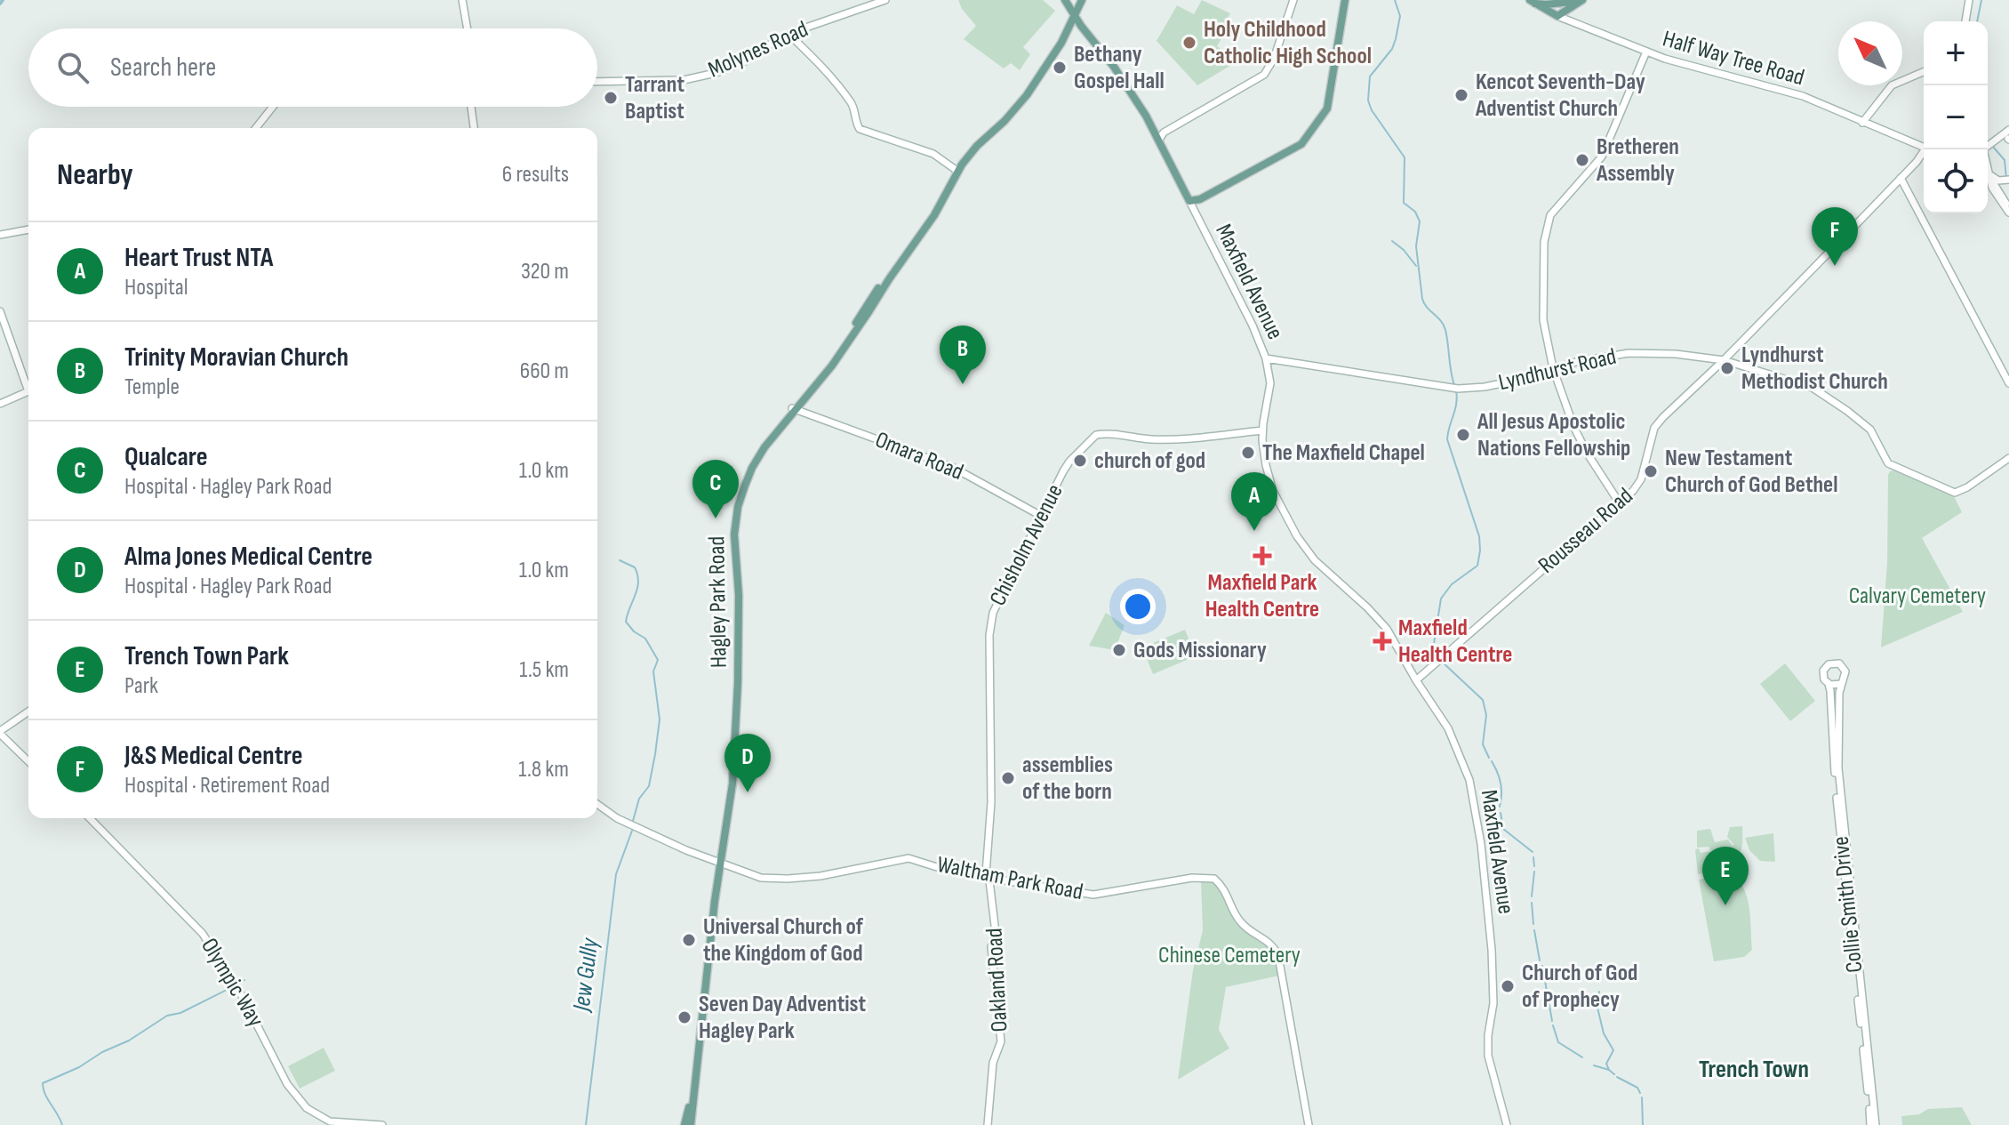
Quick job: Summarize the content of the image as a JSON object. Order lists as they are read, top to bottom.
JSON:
{
  "streets": {
    "main road": ["Half Way Tree Road", "Maxfield Avenue", "Hagley Park Road"],
    "street": [
      "Molynes Road",
      "Lyndhurst Road",
      "Omara Road",
      "Rousseau Road",
      "Chisholm Avenue",
      "Waltham Park Road",
      "Collie Smith Drive",
      "Oakland Road",
      "Olympic Way"
    ]
  },
  "crossings": [
    ["Maxfield Avenue", "Lyndhurst Road"],
    ["Maxfield Avenue", "Rousseau Road"],
    ["Maxfield Avenue", "Chisholm Avenue"],
    ["Maxfield Avenue", "Hagley Park Road"],
    ["Lyndhurst Road", "Rousseau Road"],
    ["Omara Road", "Chisholm Avenue"],
    ["Omara Road", "Hagley Park Road"],
    ["Chisholm Avenue", "Waltham Park Road"],
    ["Chisholm Avenue", "Oakland Road"],
    ["Hagley Park Road", "Waltham Park Road"],
    ["Waltham Park Road", "Oakland Road"]
  ],
  "districts": ["Trench Town"],
  "water": ["Jew Gully"],
  "parks": ["Calvary Cemetery", "Chinese Cemetery"],
  "places": {
    "other": [
      "Holy Childhood Catholic High School",
      "Bethany Gospel Hall",
      "Kencot Seventh-Day Adventist Church",
      "Tarrant Baptist",
      "Bretheren Assembly",
      "Lyndhurst Methodist Church",
      "All Jesus Apostolic Nations Fellowship",
      "The Maxfield Chapel",
      "church of god",
      "New Testament Church of God Bethel",
      "Gods Missionary",
      "assemblies of the born",
      "Universal Church of the Kingdom of God",
      "Church of God of Prophecy",
      "Seven Day Adventist Hagley Park"
    ],
    "health": ["Maxfield Park Health Centre", "Maxfield Health Centre"]
  },
  "north": "top left",
  "page": {
    "map_buttons": ["+", "−"],
    "search": "Search here",
    "heading": ["Nearby", "6 results"],
    "pins": [
      "F",
      "B",
      "C",
      "A",
      "D",
      "E"
    ],
    "list": [
      {
        "mark": "A",
        "name": "Heart Trust NTA",
        "note": "Hospital",
        "value": "320 m"
      },
      {
        "mark": "B",
        "name": "Trinity Moravian Church",
        "note": "Temple",
        "value": "660 m"
      },
      {
        "mark": "C",
        "name": "Qualcare",
        "note": "Hospital · Hagley Park Road",
        "value": "1.0 km"
      },
      {
        "mark": "D",
        "name": "Alma Jones Medical Centre",
        "note": "Hospital · Hagley Park Road",
        "value": "1.0 km"
      },
      {
        "mark": "E",
        "name": "Trench Town Park",
        "note": "Park",
        "value": "1.5 km"
      },
      {
        "mark": "F",
        "name": "J&S Medical Centre",
        "note": "Hospital · Retirement Road",
        "value": "1.8 km"
      }
    ]
  }
}
